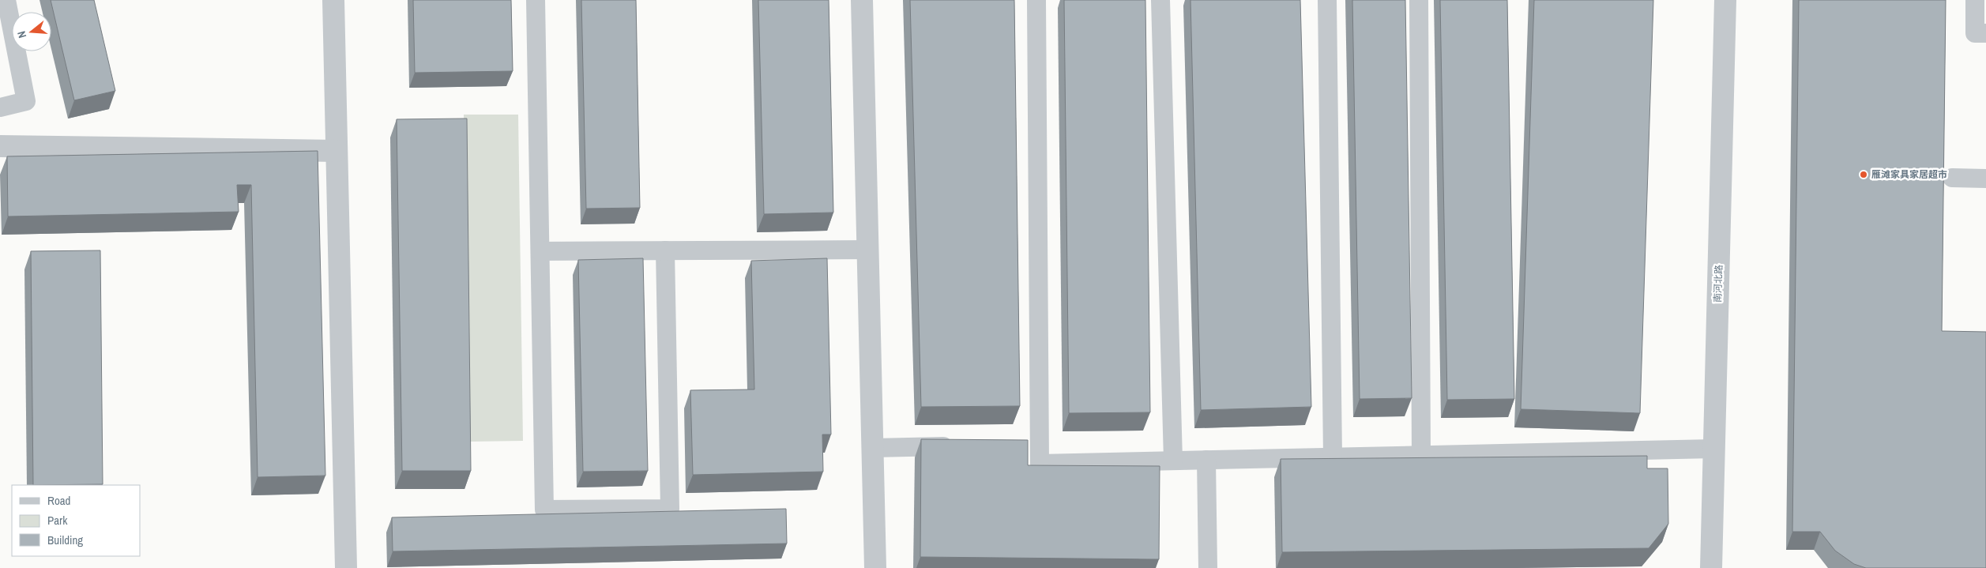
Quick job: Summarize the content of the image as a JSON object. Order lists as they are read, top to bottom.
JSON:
{
  "streets": {
    "street": ["南河北路"]
  },
  "places": ["雁滩家具家居超市"],
  "legend": ["Road", "Park", "Building"],
  "north": "left"
}
